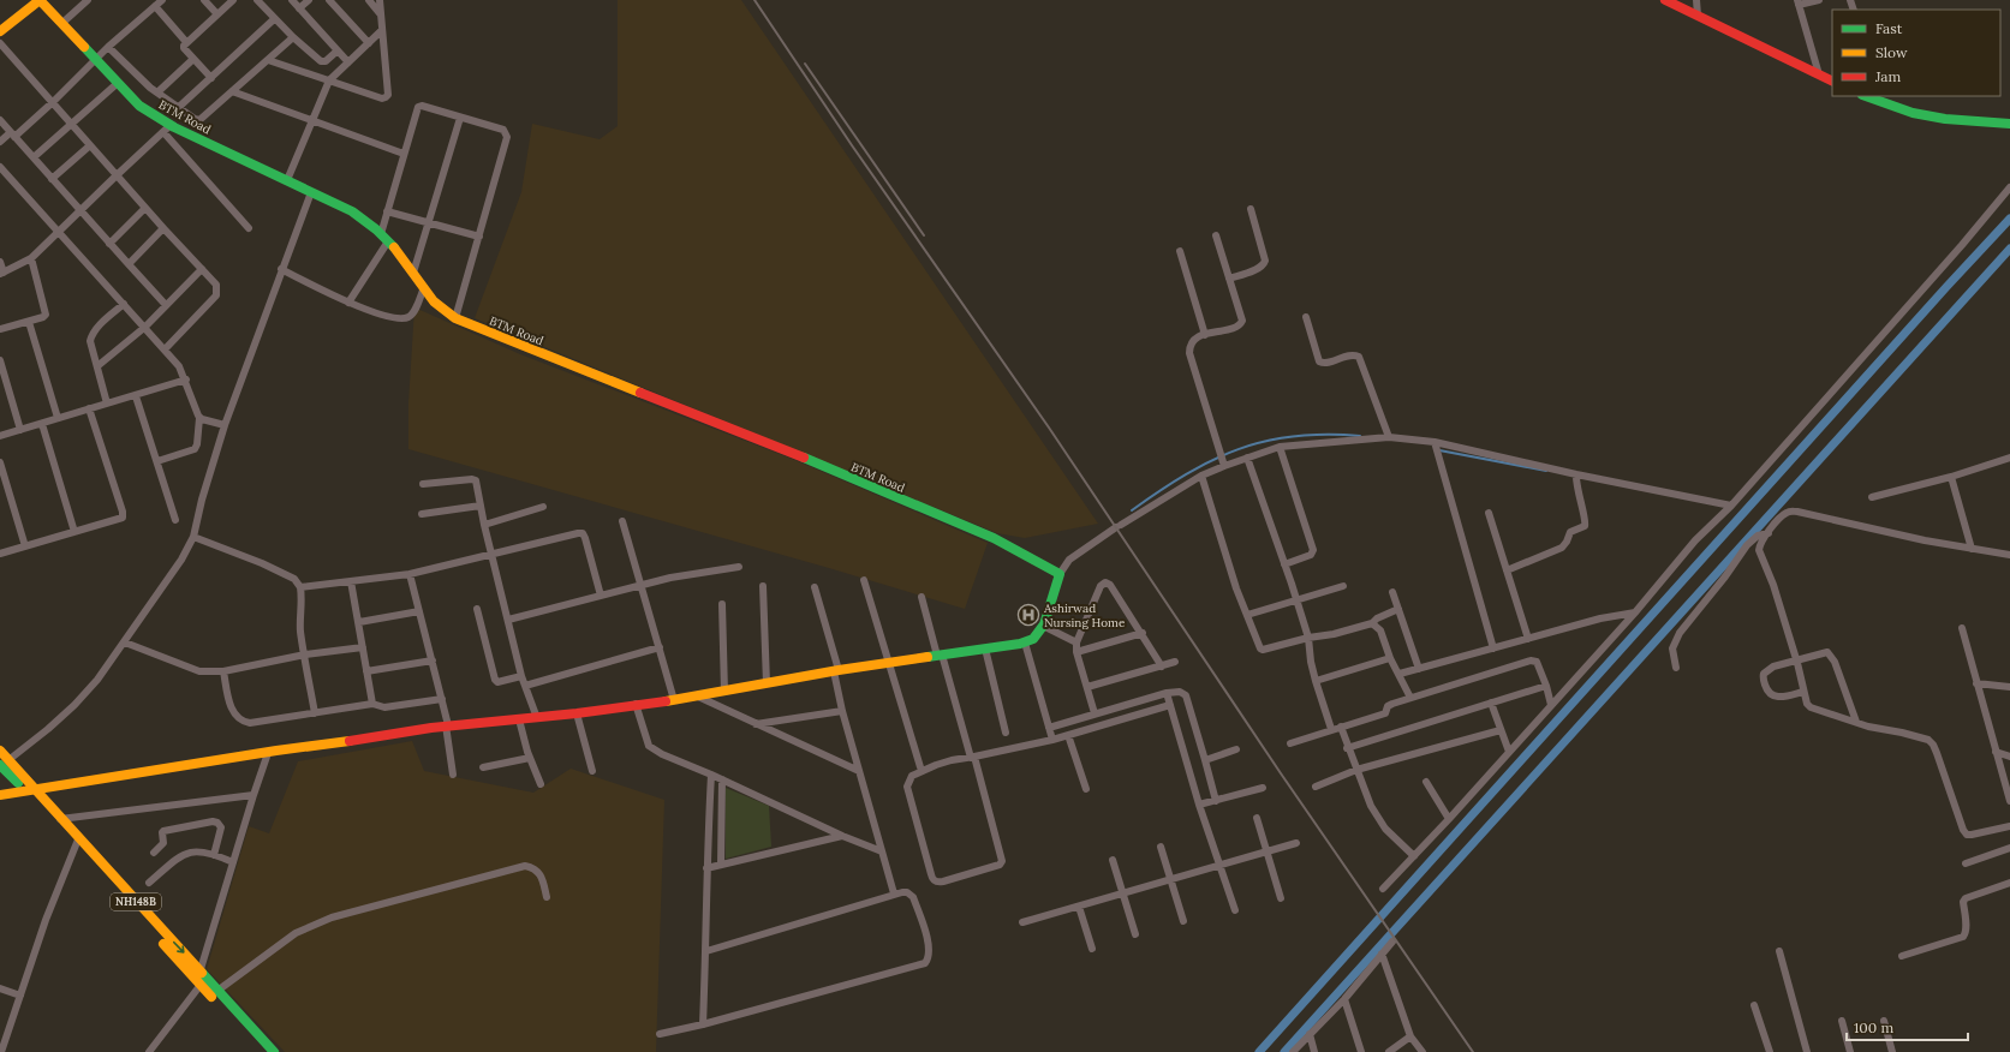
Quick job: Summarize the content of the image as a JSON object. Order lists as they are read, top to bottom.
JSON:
{
  "streets": {
    "main road": ["BTM Road", "NH148B"]
  },
  "places": {
    "hospital": ["Ashirwad Nursing Home"]
  },
  "legend": ["Fast", "Slow", "Jam"],
  "scale_bar": "100 m"
}
